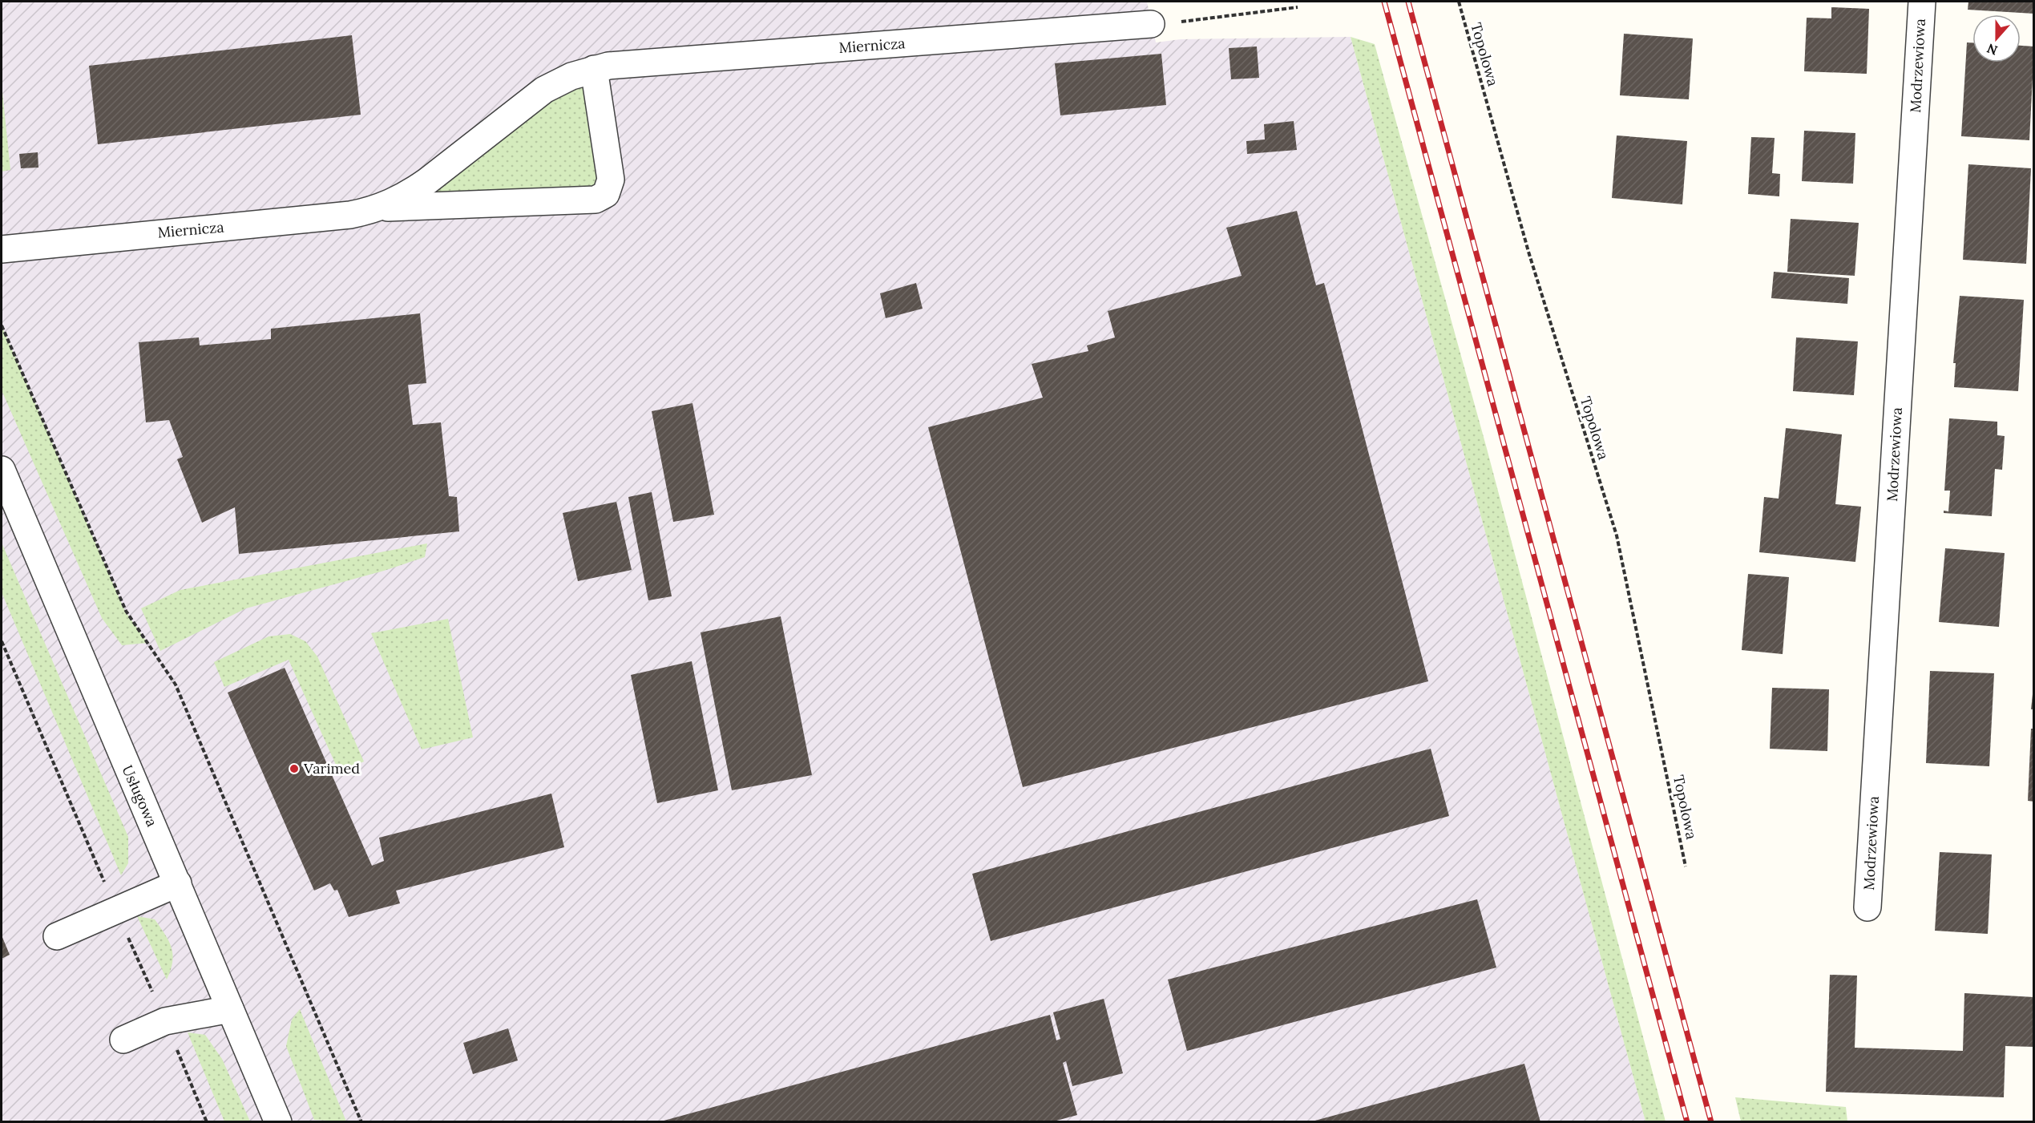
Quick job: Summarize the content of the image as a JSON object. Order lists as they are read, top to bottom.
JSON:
{
  "streets": {
    "street": ["Miernicza", "Modrzewiowa", "Usługowa"],
    "path": ["Topolowa"]
  },
  "places": ["Varimed"],
  "north": "bottom"
}
